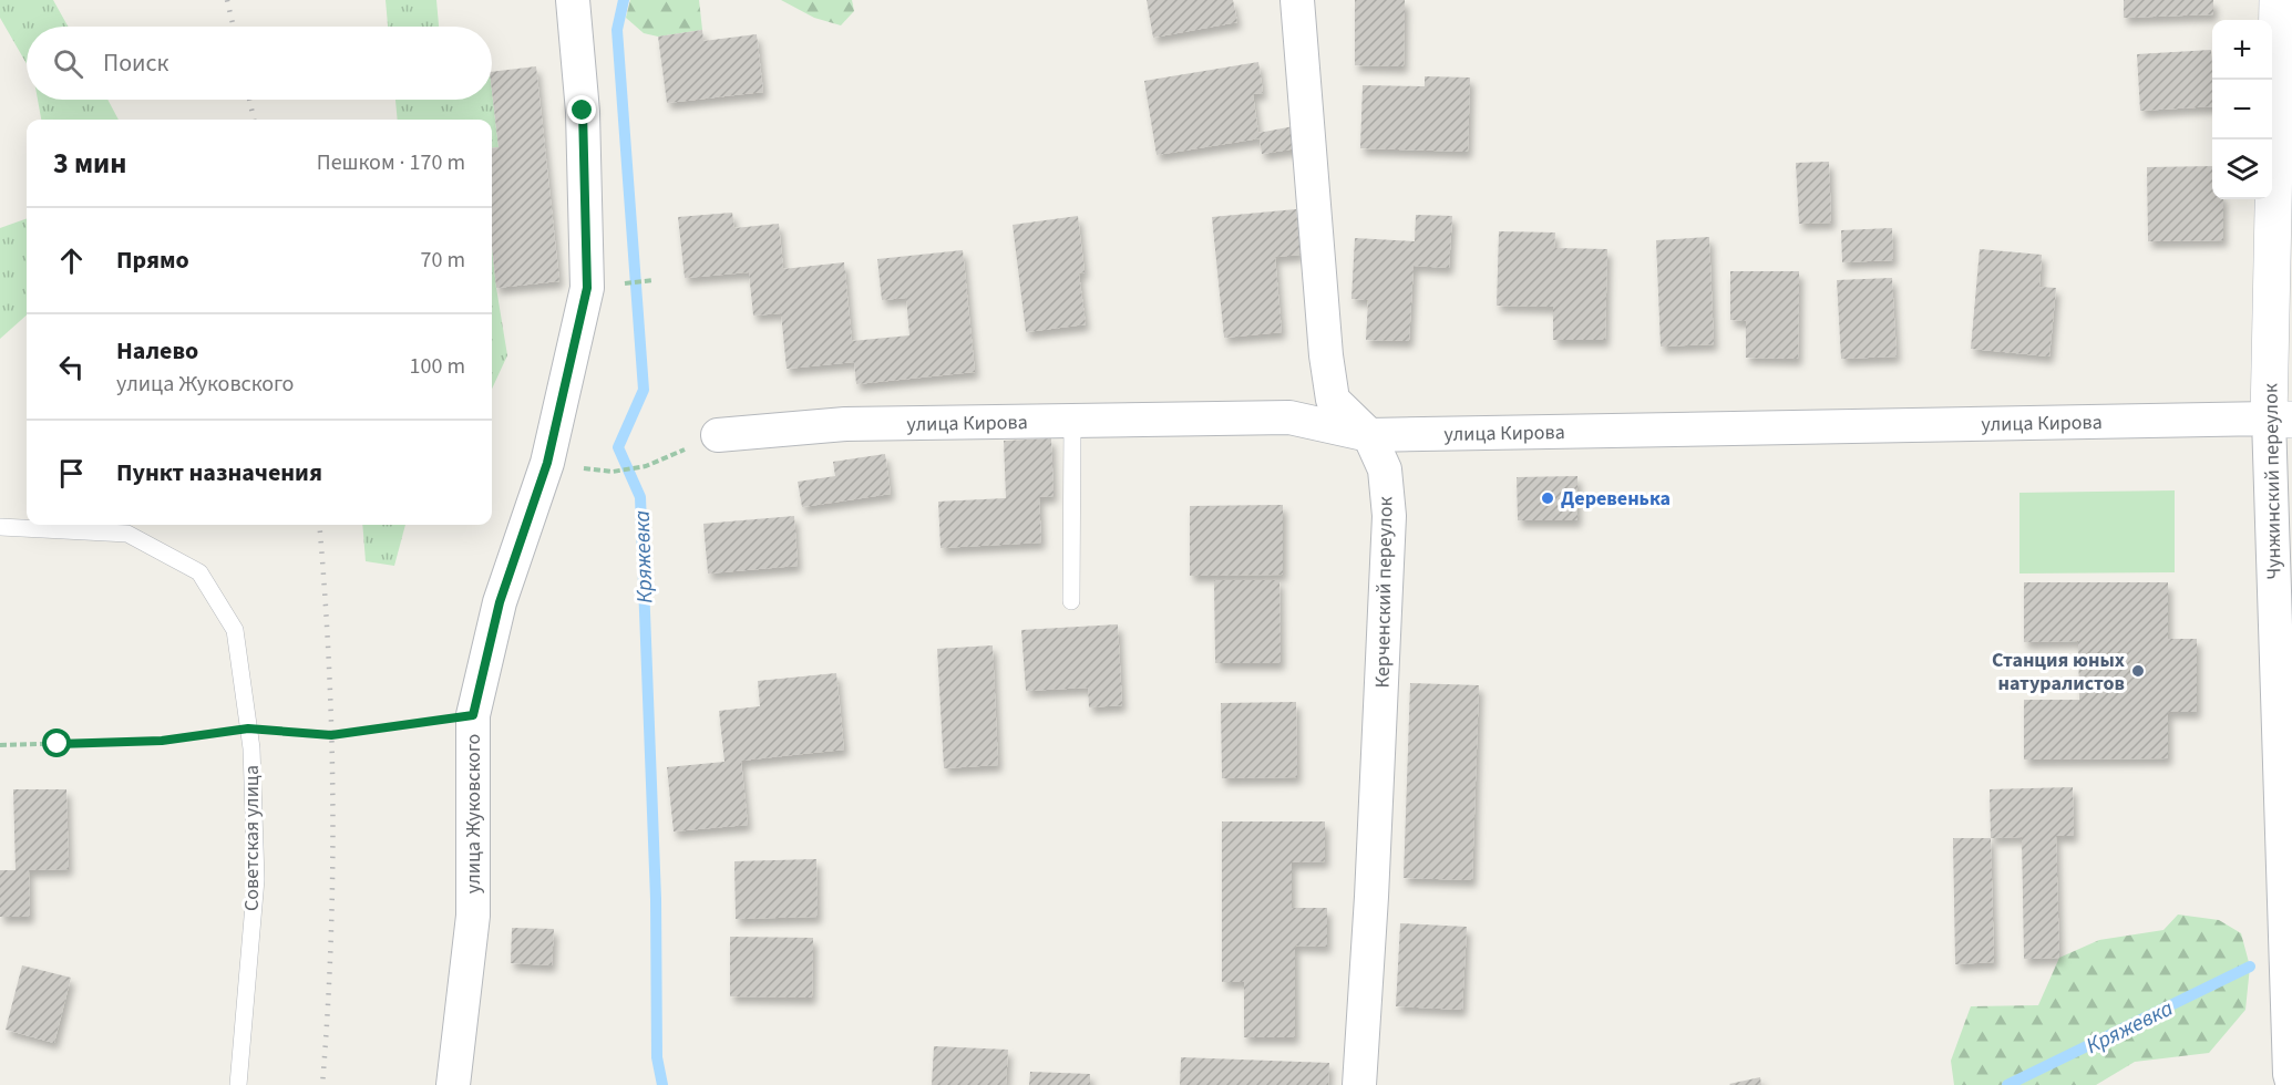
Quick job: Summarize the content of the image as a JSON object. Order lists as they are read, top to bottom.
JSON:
{
  "streets": {
    "street": [
      "улица Кирова",
      "Чунжинский переулок",
      "Керченский переулок",
      "улица Жуковского"
    ],
    "lane": ["Советская улица"]
  },
  "crossings": [
    ["улица Кирова", "Чунжинский переулок"],
    ["улица Кирова", "Керченский переулок"]
  ],
  "water": ["Кряжевка"],
  "places": ["Деревенька", "Станция юных натуралистов"],
  "page": {
    "map_buttons": ["+", "−"],
    "search": "Поиск",
    "heading": ["3 мин", "Пешком · 170 m"],
    "list": [
      ["Прямо", "70 m"],
      ["Налево", "улица Жуковского", "100 m"],
      "Пункт назначения"
    ]
  }
}
